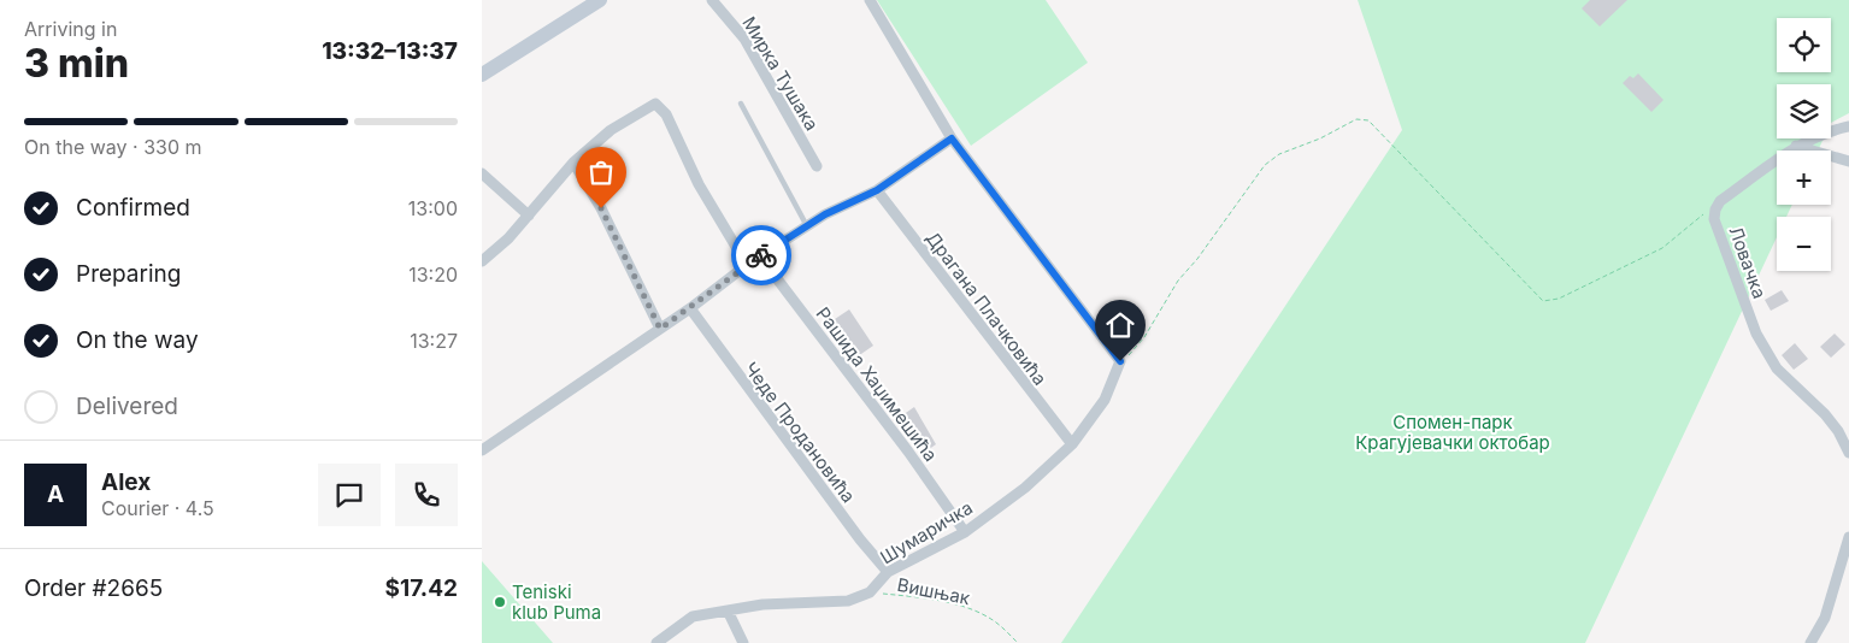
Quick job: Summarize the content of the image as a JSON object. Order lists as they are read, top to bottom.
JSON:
{
  "streets": {
    "street": [
      "Мирка Тушака",
      "Ловачка",
      "Драгана Плачковића",
      "Рашида Хаџимешића",
      "Чеде Продановића",
      "Шумаричка"
    ],
    "path": ["Вишњак"]
  },
  "crossings": [
    ["Драгана Плачковића", "Шумаричка"],
    ["Рашида Хаџимешића", "Шумаричка"],
    ["Чеде Продановића", "Шумаричка"],
    ["Шумаричка", "Вишњак"]
  ],
  "parks": ["Спомен-парк Крагујевачки октобар"],
  "places": ["Teniski klub Puma"],
  "page": {
    "heading": ["3 min", "Arriving in", "13:32–13:37"],
    "panel": [
      "Alex",
      "Courier · 4.5",
      "Order #2665",
      "$17.42"
    ],
    "map_buttons": ["+", "−"],
    "bar": "On the way · 330 m",
    "list": [
      ["Confirmed", "13:00"],
      ["Preparing", "13:20"],
      ["On the way", "13:27"],
      "Delivered"
    ],
    "round": "A"
  }
}
